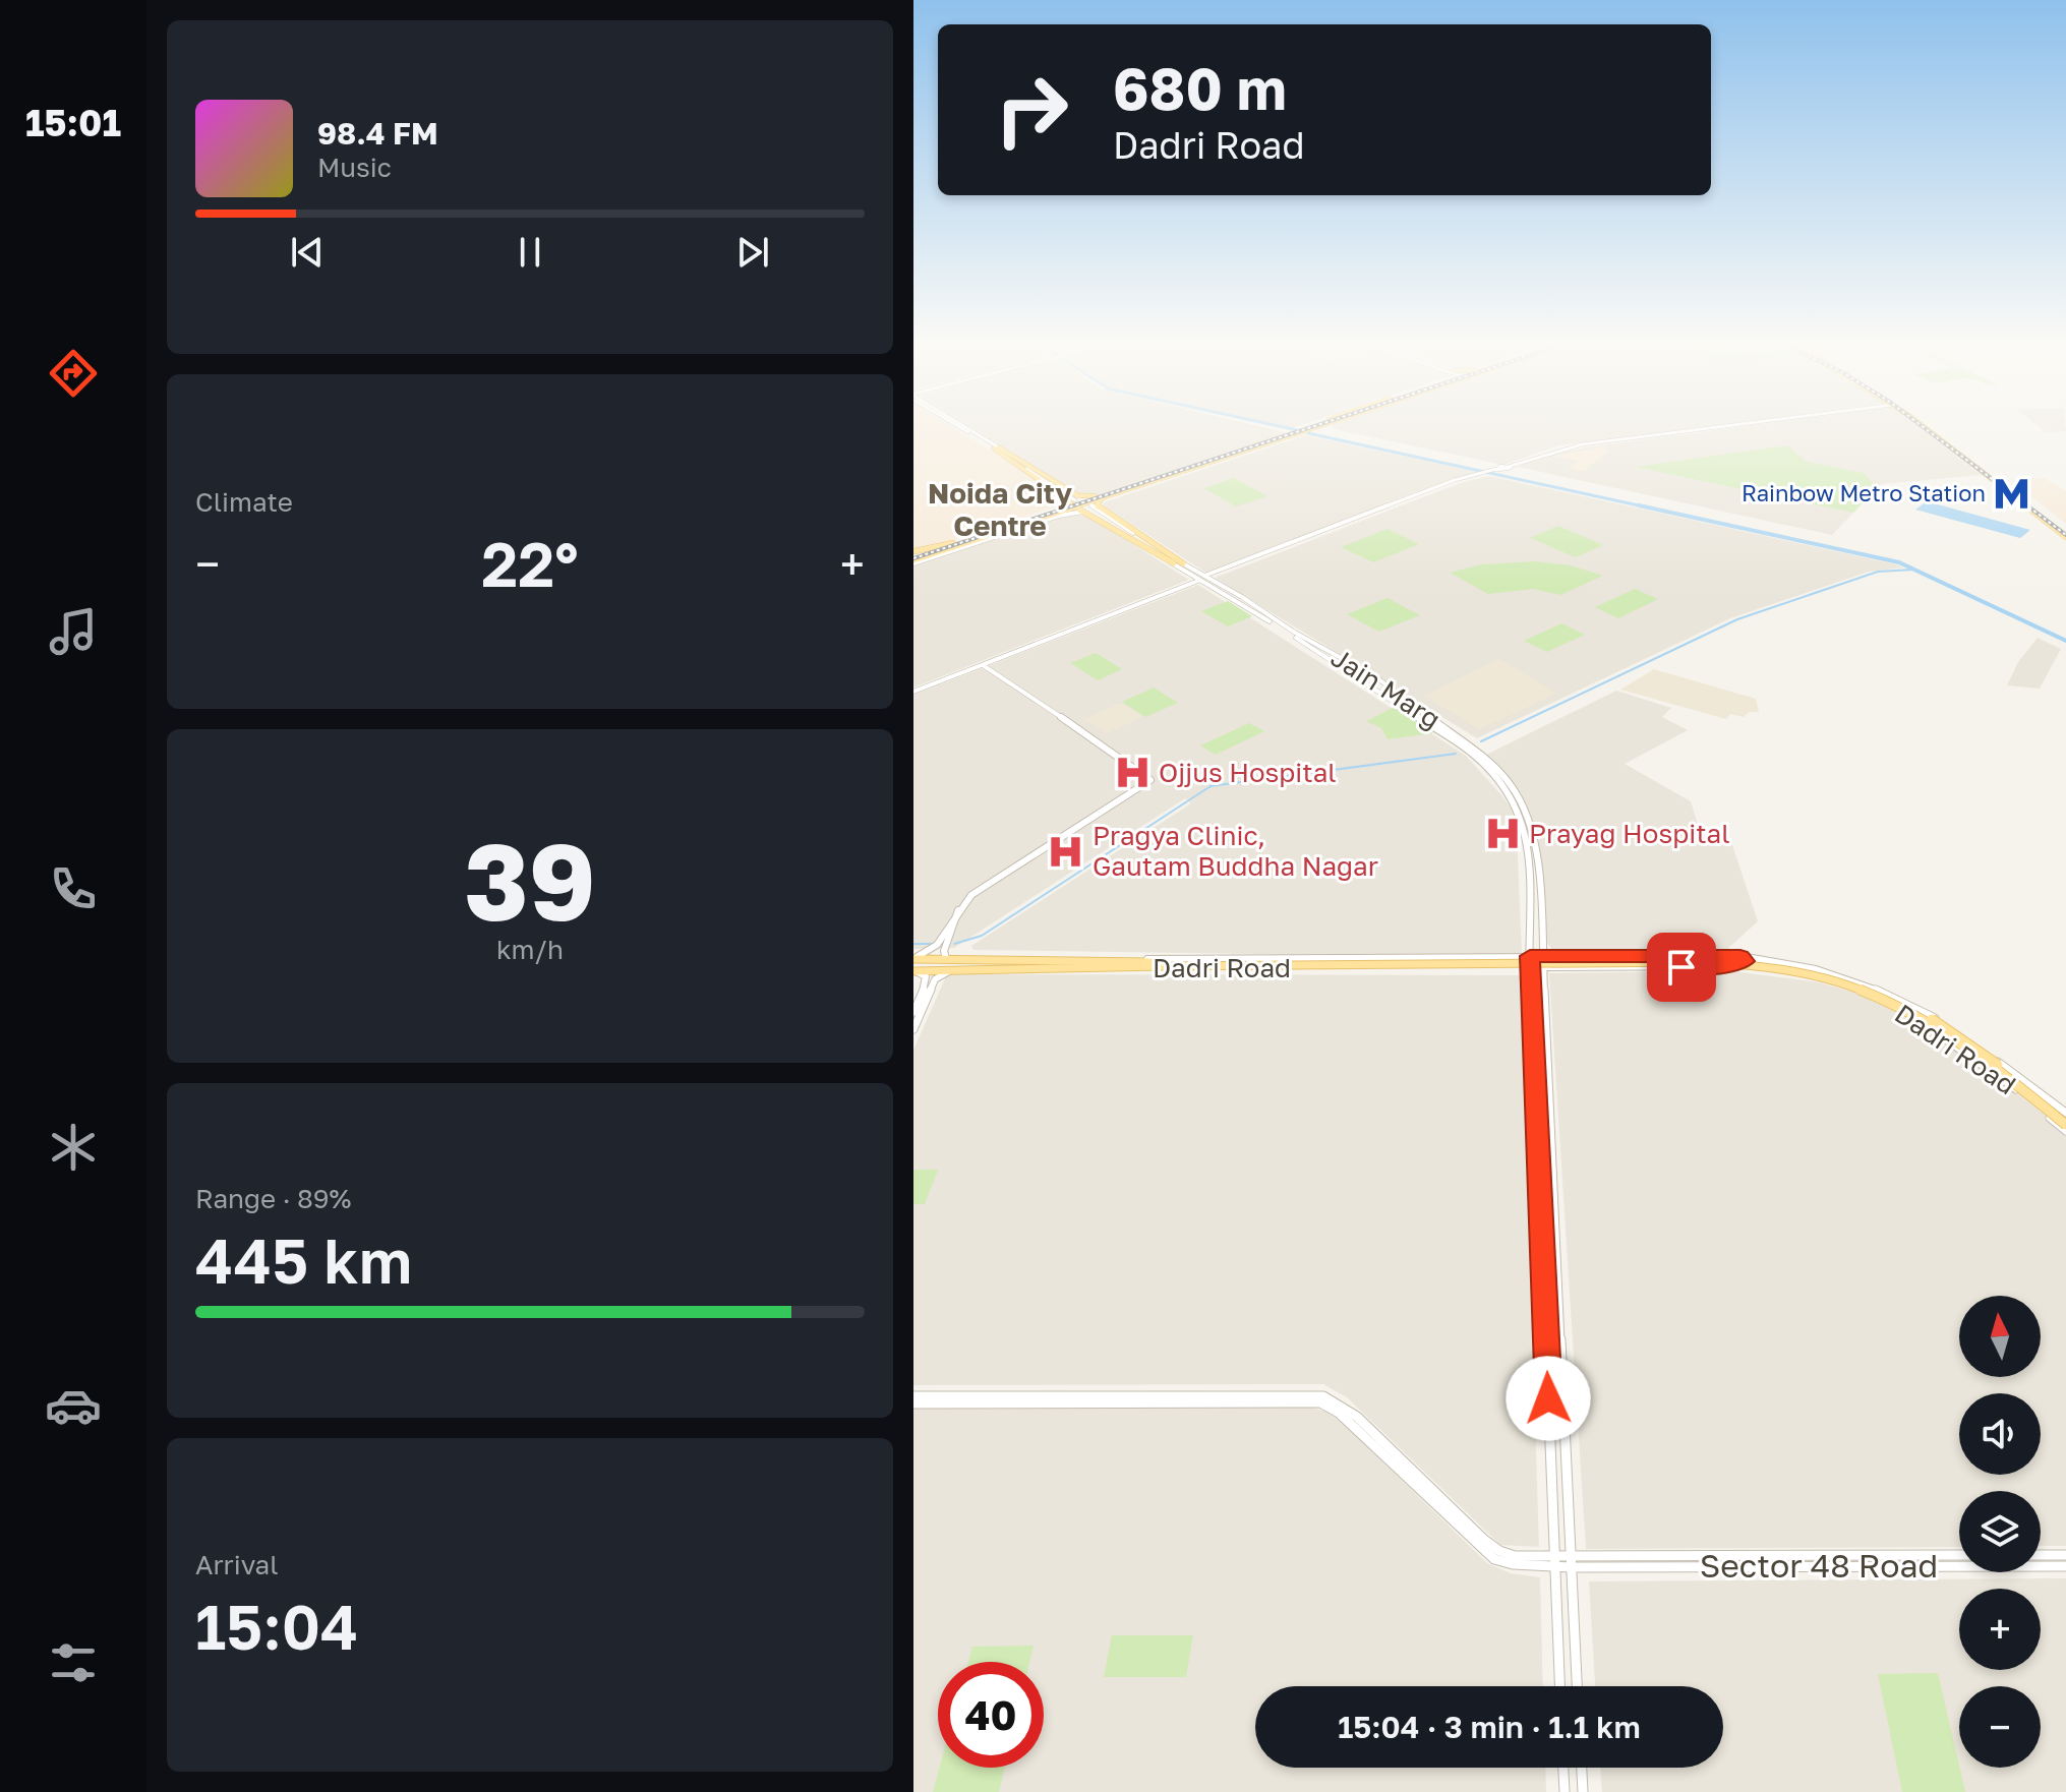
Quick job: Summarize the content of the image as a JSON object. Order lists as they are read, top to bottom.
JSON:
{
  "streets": {
    "main road": ["Dadri Road"],
    "street": ["Jain Marg", "Sector 48 Road"]
  },
  "crossings": [
    ["Jain Marg", "Dadri Road"],
    ["Jain Marg", "Sector 48 Road"]
  ],
  "districts": ["Noida City Centre"],
  "places": {
    "metro station": ["Rainbow Metro Station"],
    "hospital": ["Ojjus Hospital", "Prayag Hospital", "Pragya Clinic, Gautam Buddha Nagar"]
  },
  "north": "top",
  "page": {
    "tabs": "15:01",
    "turn": ["680 m", "Dadri Road"],
    "song": ["98.4 FM", "Music"],
    "tile": [
      "Climate",
      ["39", "km/h"],
      ["Range · 89%", "445 km"],
      ["Arrival", "15:04"]
    ],
    "heat": ["−", "22°", "+"],
    "map_buttons": ["+", "−"],
    "limit": "40",
    "trip": "15:04 · 3 min · 1.1 km"
  }
}
